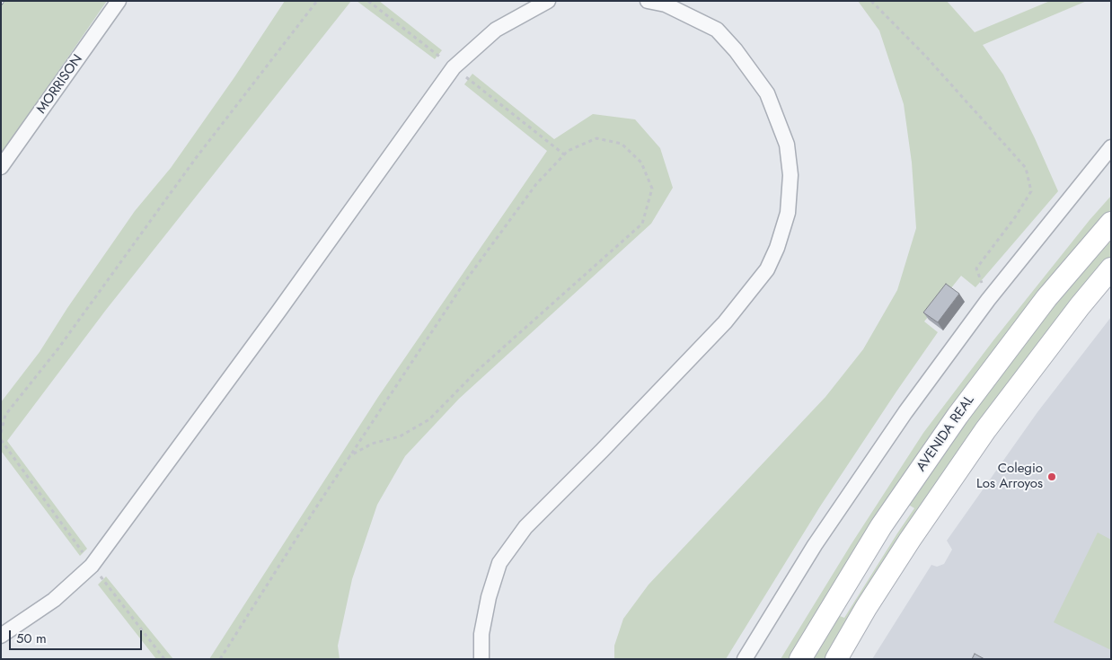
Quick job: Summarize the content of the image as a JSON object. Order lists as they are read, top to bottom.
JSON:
{
  "streets": {
    "main road": ["AVENIDA REAL"],
    "street": ["MORRISON"]
  },
  "places": ["Colegio Los Arroyos"],
  "scale_bar": "50 m"
}
